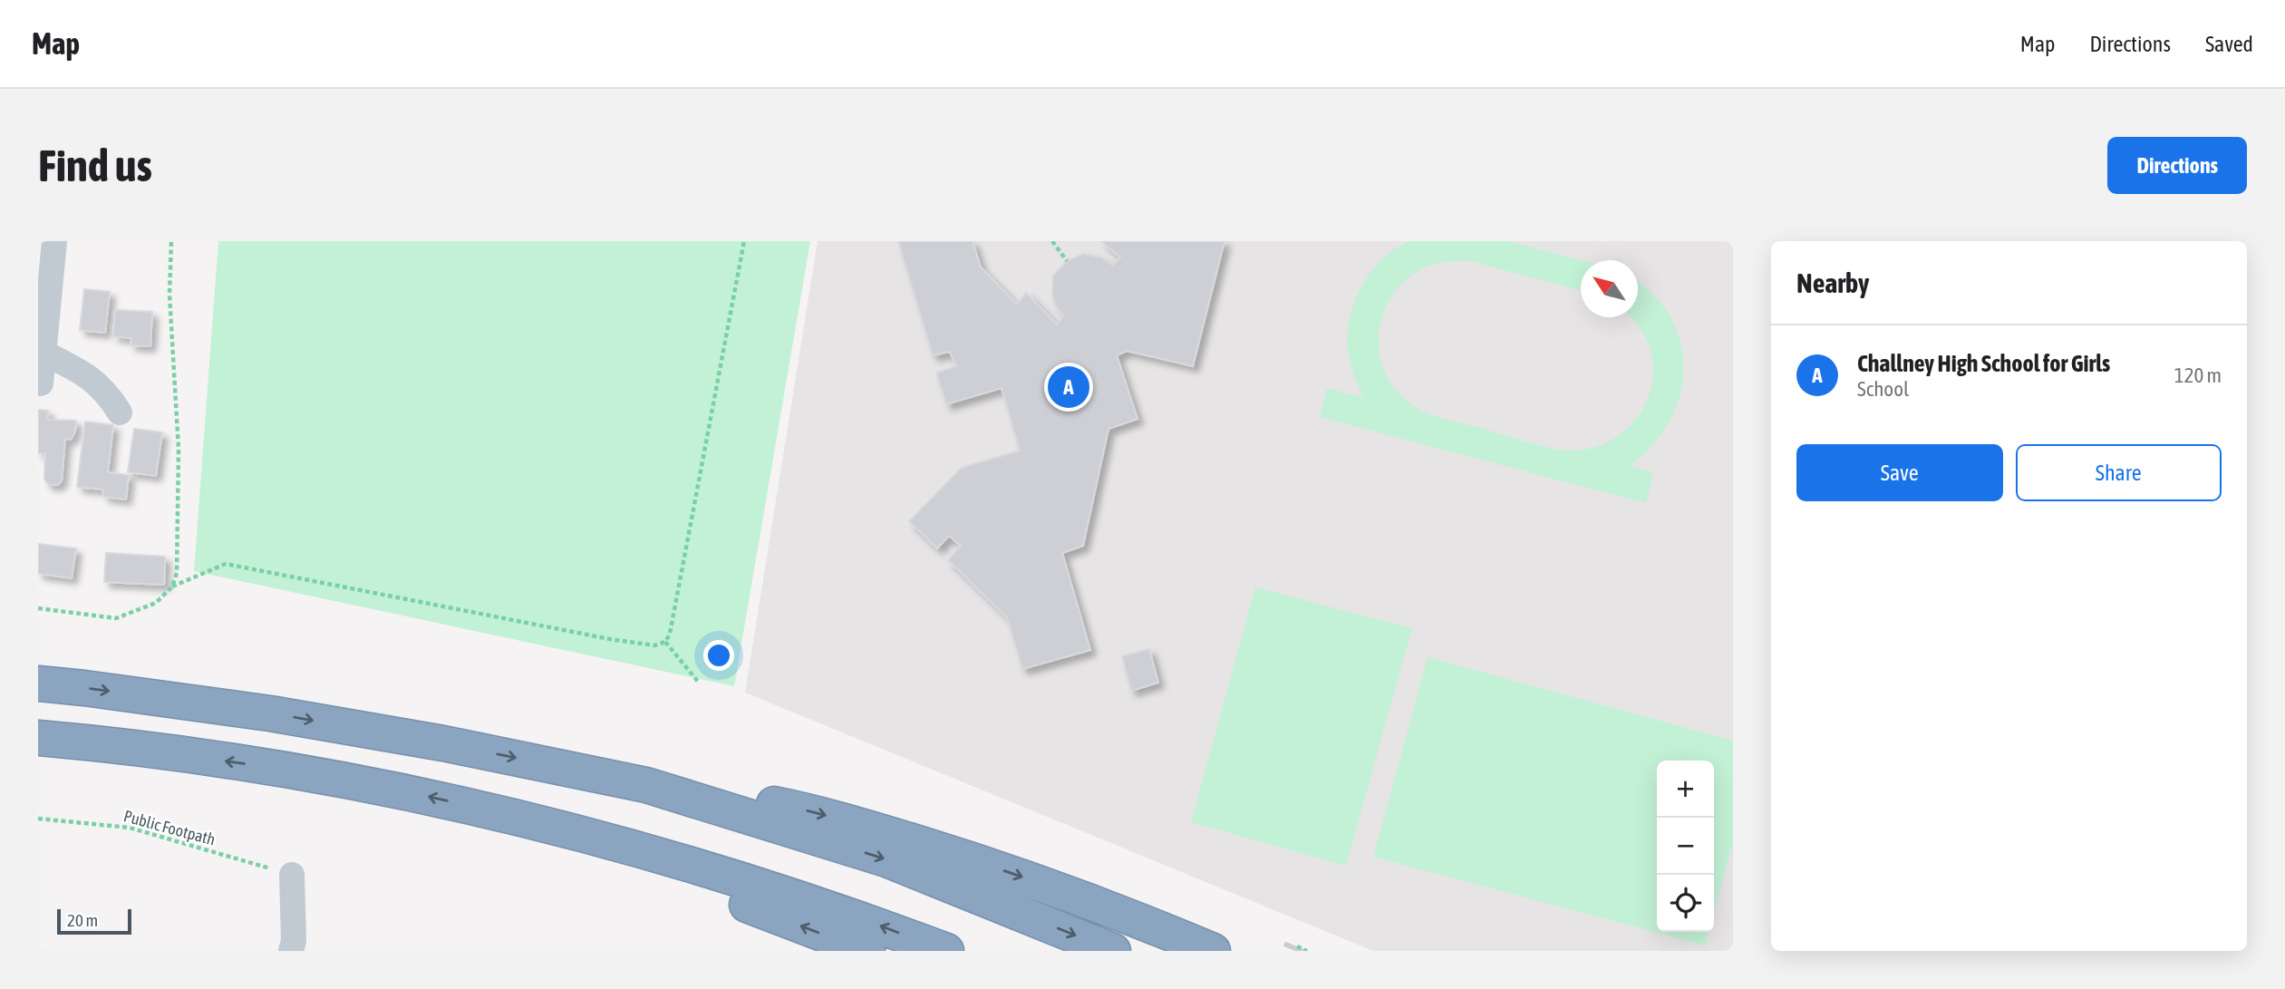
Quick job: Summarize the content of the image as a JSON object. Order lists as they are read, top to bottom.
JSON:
{
  "streets": {
    "path": ["Public Footpath"]
  },
  "scale_bar": "20 m",
  "north": "top left",
  "page": {
    "header": "Map",
    "nav": ["Map", "Directions", "Saved"],
    "buttons": [
      "Directions",
      ["Save", "Share"]
    ],
    "title": "Find us",
    "heading": "Nearby",
    "list": [
      {
        "mark": "A",
        "name": "Challney High School for Girls",
        "note": "School",
        "value": "120 m"
      }
    ],
    "pins": "A",
    "map_buttons": ["+", "−"],
    "scale": "20 m"
  }
}
